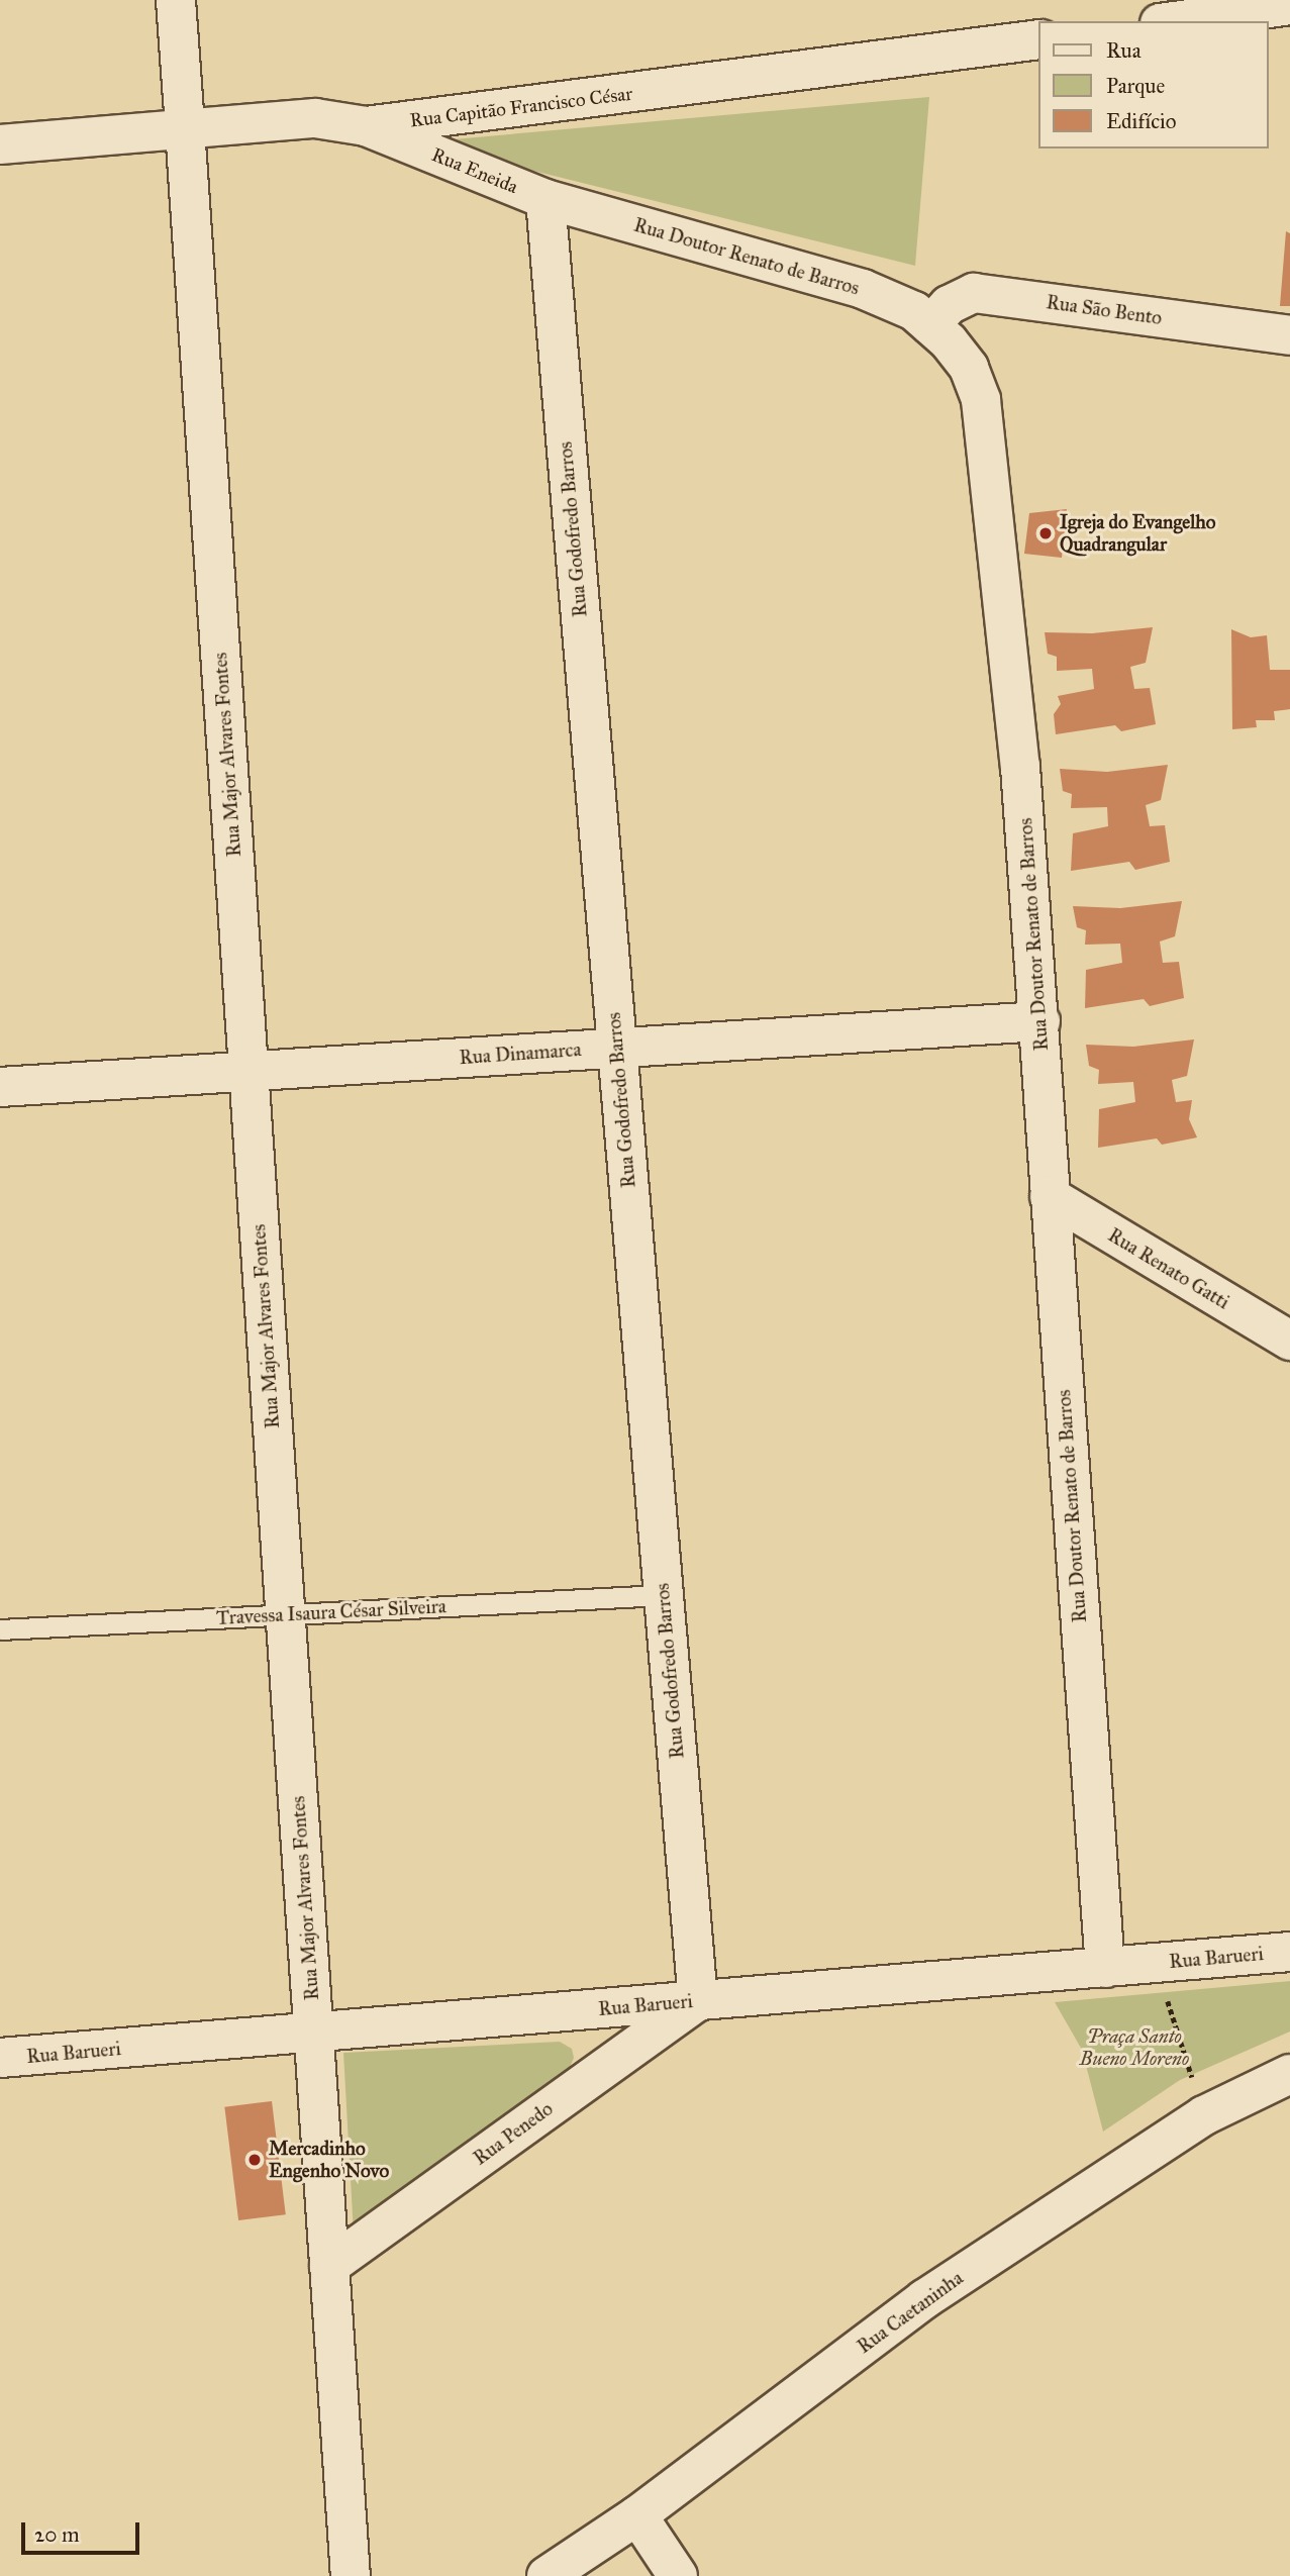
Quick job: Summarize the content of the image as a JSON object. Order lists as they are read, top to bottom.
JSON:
{
  "streets": {
    "street": [
      "Rua Capitão Francisco César",
      "Rua Eneida",
      "Rua Doutor Renato de Barros",
      "Rua São Bento",
      "Rua Godofredo Barros",
      "Rua Major Alvares Fontes",
      "Rua Dinamarca",
      "Rua Renato Gatti",
      "Rua Barueri",
      "Rua Penedo",
      "Rua Caetaninha"
    ],
    "lane": ["Travessa Isaura César Silveira"]
  },
  "crossings": [
    ["Rua Capitão Francisco César", "Rua Eneida"],
    ["Rua Capitão Francisco César", "Rua Major Alvares Fontes"],
    ["Rua Eneida", "Rua Doutor Renato de Barros"],
    ["Rua Eneida", "Rua Godofredo Barros"],
    ["Rua Doutor Renato de Barros", "Rua São Bento"],
    ["Rua Doutor Renato de Barros", "Rua Godofredo Barros"],
    ["Rua Doutor Renato de Barros", "Rua Dinamarca"],
    ["Rua Doutor Renato de Barros", "Rua Renato Gatti"],
    ["Rua Doutor Renato de Barros", "Rua Barueri"],
    ["Rua Godofredo Barros", "Rua Dinamarca"],
    ["Rua Godofredo Barros", "Travessa Isaura César Silveira"],
    ["Rua Godofredo Barros", "Rua Barueri"],
    ["Rua Godofredo Barros", "Rua Penedo"],
    ["Rua Major Alvares Fontes", "Rua Dinamarca"],
    ["Rua Major Alvares Fontes", "Travessa Isaura César Silveira"],
    ["Rua Major Alvares Fontes", "Rua Barueri"],
    ["Rua Major Alvares Fontes", "Rua Penedo"],
    ["Rua Barueri", "Rua Penedo"]
  ],
  "parks": ["Praça Santo Bueno Moreno"],
  "places": ["Igreja do Evangelho Quadrangular", "Mercadinho Engenho Novo"],
  "legend": ["Rua", "Parque", "Edifício"],
  "scale_bar": "20 m"
}
